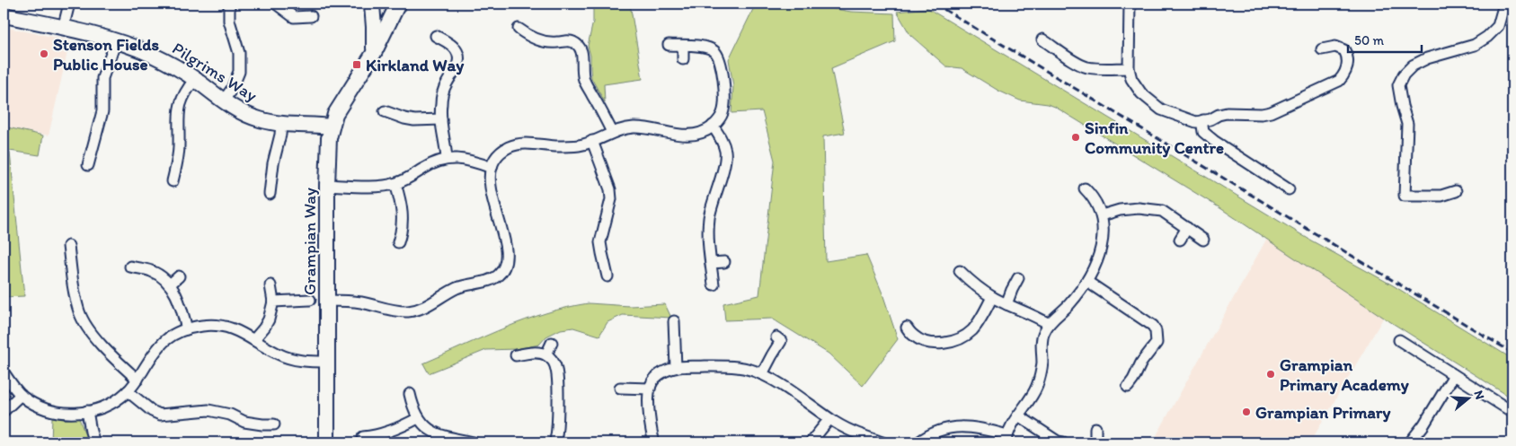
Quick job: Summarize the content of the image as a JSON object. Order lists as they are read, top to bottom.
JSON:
{
  "streets": {
    "street": ["Pilgrims Way", "Grampian Way"]
  },
  "crossings": [
    ["Pilgrims Way", "Grampian Way"]
  ],
  "places": {
    "other": [
      "Stenson Fields Public House",
      "Sinfin Community Centre",
      "Grampian Primary Academy",
      "Grampian Primary"
    ],
    "transit": ["Kirkland Way"]
  },
  "scale_bar": "50 m",
  "north": "right"
}
